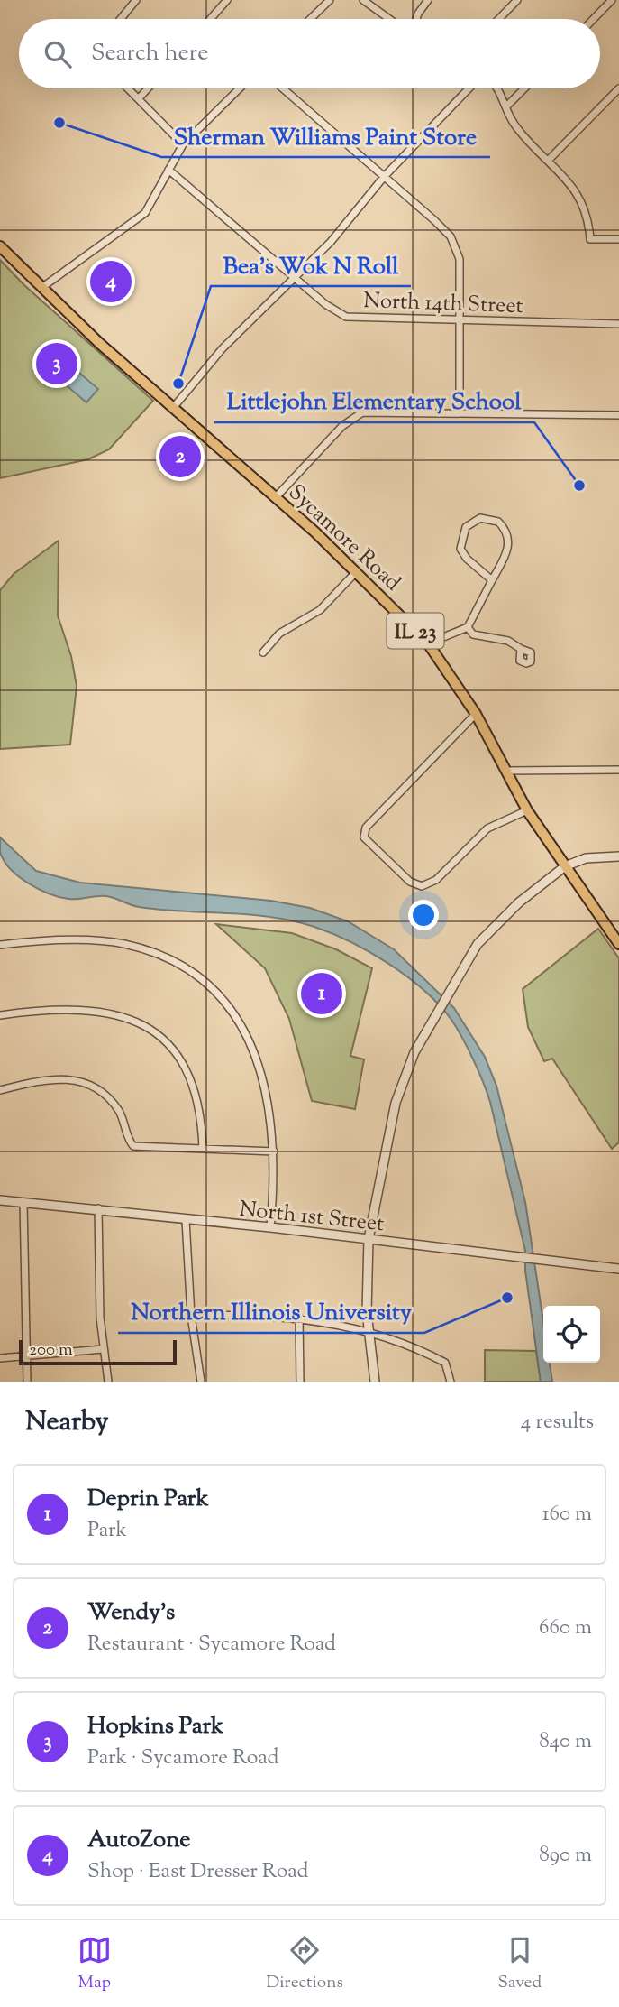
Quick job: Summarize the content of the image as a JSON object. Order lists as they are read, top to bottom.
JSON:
{
  "streets": {
    "main road": ["Sycamore Road", "IL 23"],
    "street": ["North 14th Street", "North 1st Street"]
  },
  "places": [
    "Sherman Williams Paint Store",
    "Bea's Wok N Roll",
    "Littlejohn Elementary School",
    "Northern Illinois University"
  ],
  "scale_bar": "200 m",
  "page": {
    "search": "Search here",
    "pins": [
      "4",
      "3",
      "2",
      "1"
    ],
    "scale": "200 m",
    "heading": ["Nearby", "4 results"],
    "list": [
      {
        "mark": "1",
        "name": "Deprin Park",
        "note": "Park",
        "value": "160 m"
      },
      {
        "mark": "2",
        "name": "Wendy's",
        "note": "Restaurant · Sycamore Road",
        "value": "660 m"
      },
      {
        "mark": "3",
        "name": "Hopkins Park",
        "note": "Park · Sycamore Road",
        "value": "840 m"
      },
      {
        "mark": "4",
        "name": "AutoZone",
        "note": "Shop · East Dresser Road",
        "value": "890 m"
      }
    ],
    "nav": ["Map", "Directions", "Saved"]
  }
}
